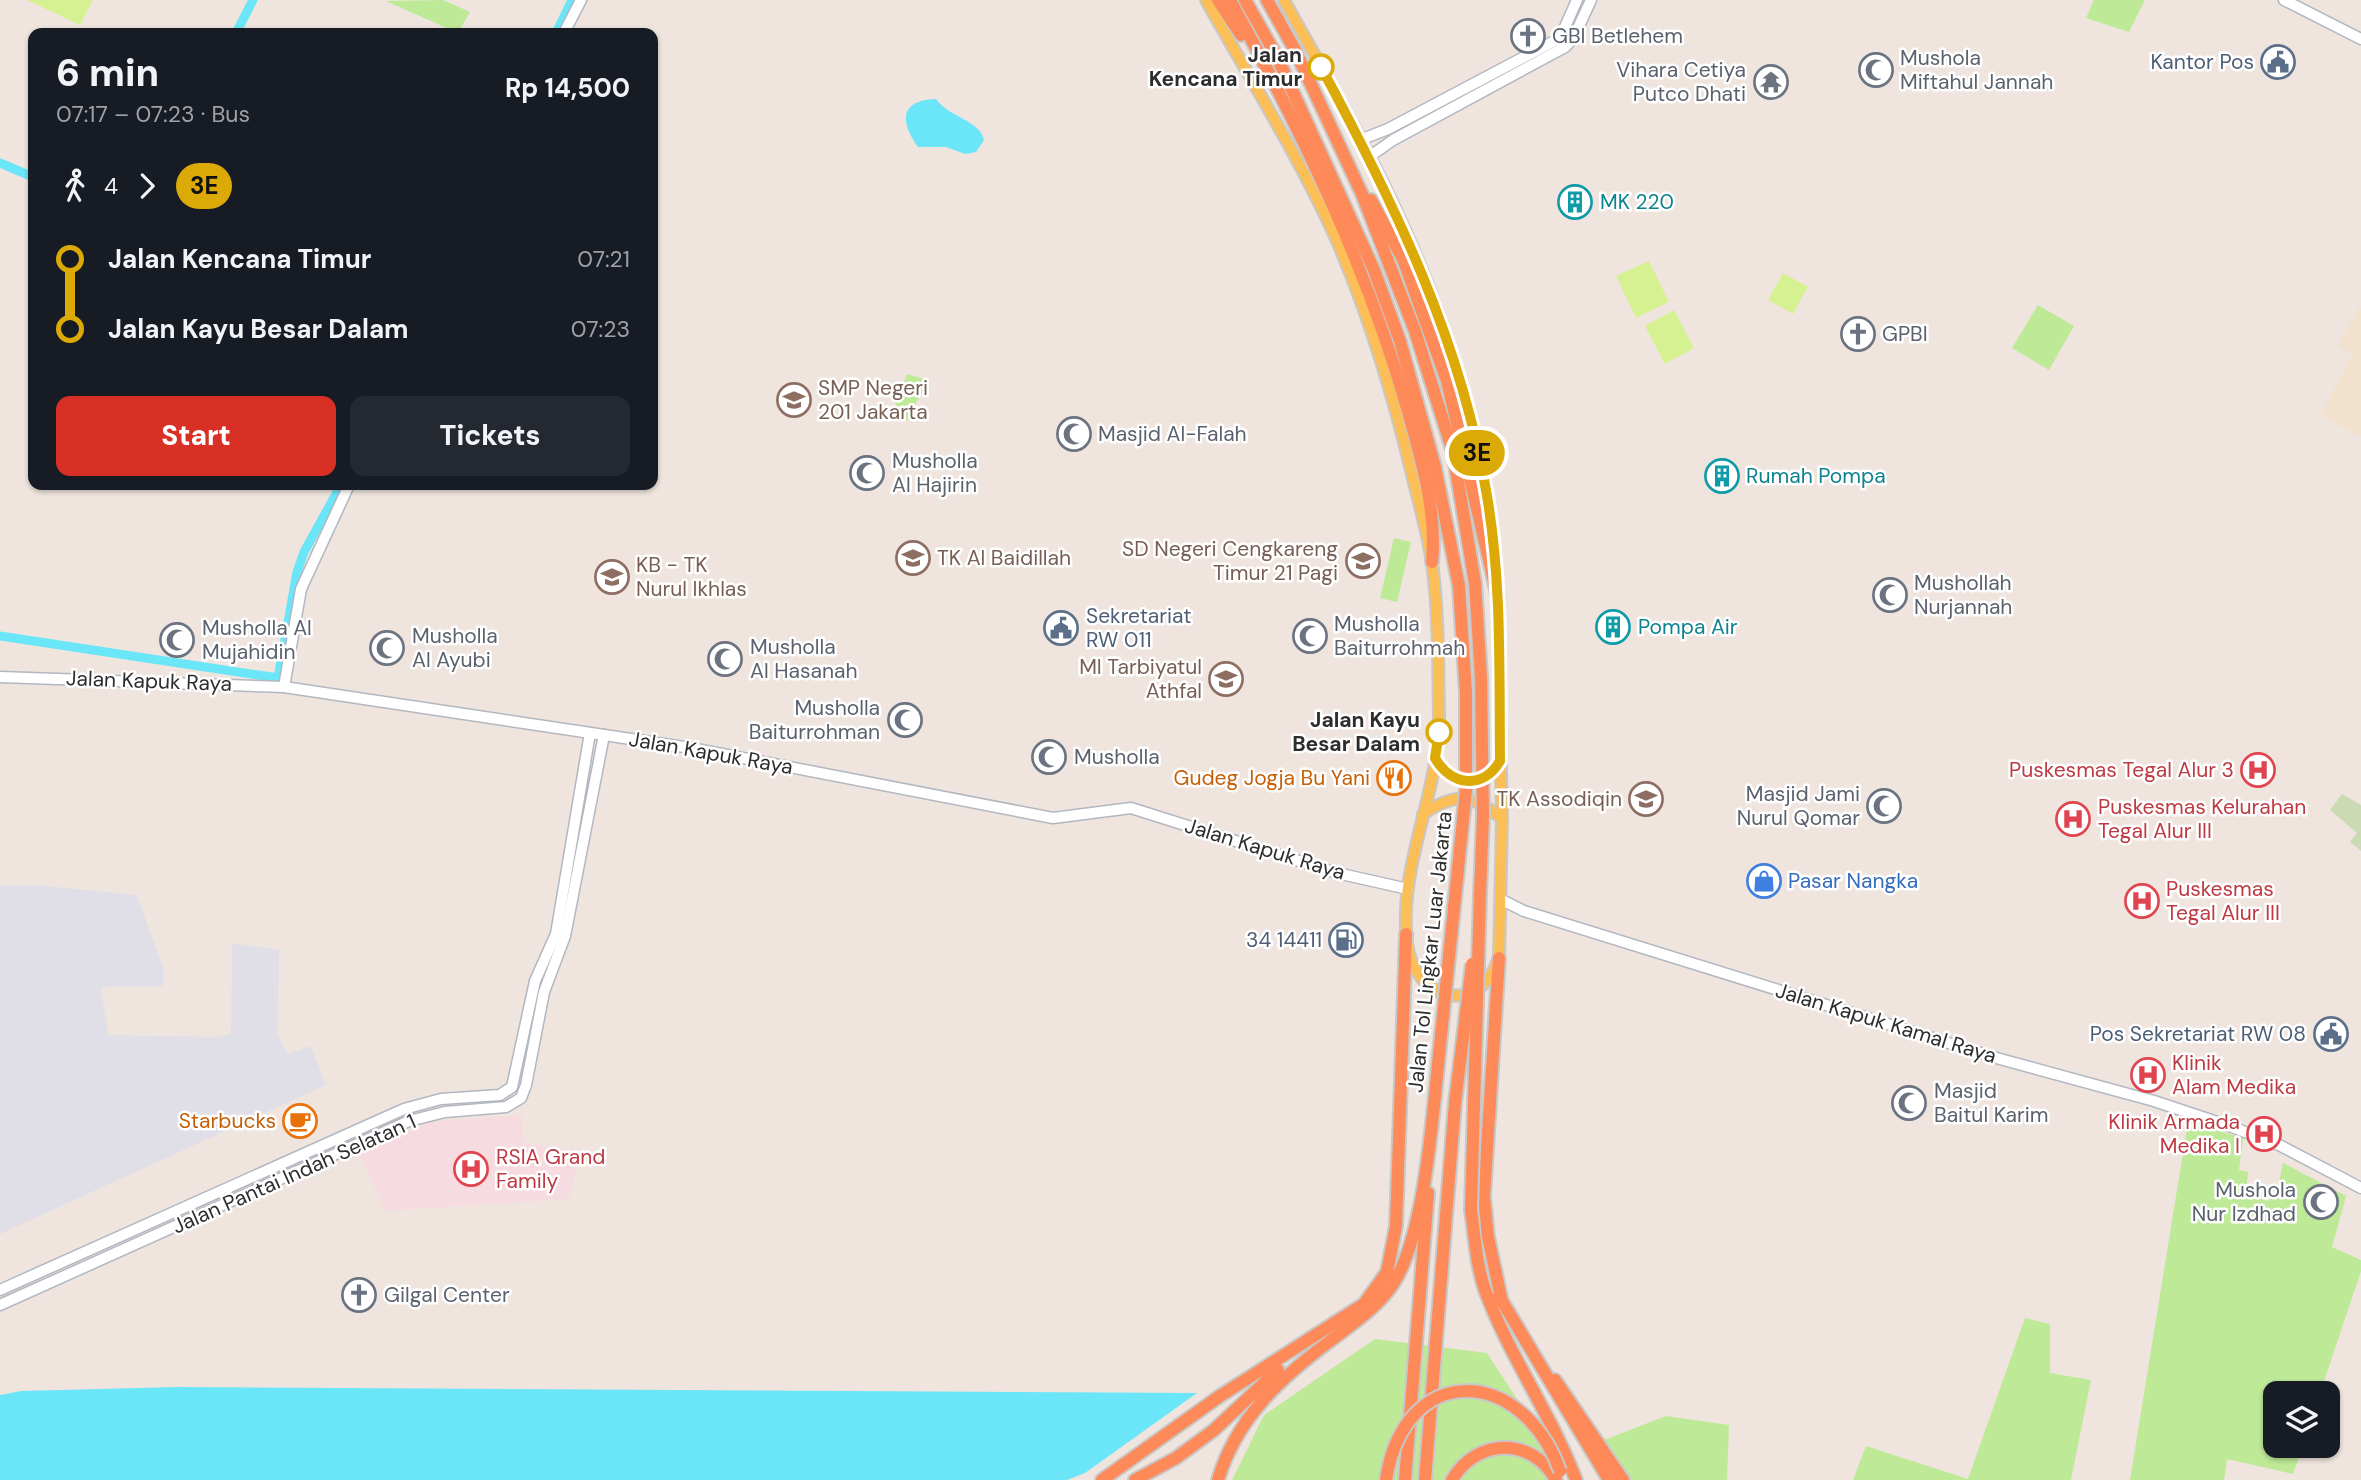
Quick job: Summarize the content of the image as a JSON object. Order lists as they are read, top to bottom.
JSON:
{
  "streets": {
    "highway": ["Jalan Tol Lingkar Luar Jakarta"],
    "street": ["Jalan Kapuk Raya", "Jalan Kapuk Kamal Raya", "Jalan Pantai Indah Selatan 1"]
  },
  "crossings": [
    ["Jalan Kapuk Raya", "Jalan Pantai Indah Selatan 1"]
  ],
  "places": {
    "church": ["GBI Betlehem", "GPBI", "Gilgal Center"],
    "public building": ["Kantor Pos", "Sekretariat RW 011", "Pos Sekretariat RW 08"],
    "other": ["Jalan Kencana Timur", "Jalan Kayu Besar Dalam"],
    "mosque": [
      "Mushola Miftahul Jannah",
      "Masjid Al-Falah",
      "Musholla Al Hajirin",
      "Mushollah Nurjannah",
      "Musholla Baiturrohmah",
      "Musholla Al Mujahidin",
      "Musholla Al Ayubi",
      "Musholla Al Hasanah",
      "Musholla Baiturrohman",
      "Musholla",
      "Masjid Jami Nurul Qomar",
      "Masjid Baitul Karim",
      "Mushola Nur Izdhad"
    ],
    "temple": ["Vihara Cetiya Putco Dhati"],
    "building": ["MK 220", "Rumah Pompa", "Pompa Air"],
    "school or university": [
      "SMP Negeri 201 Jakarta",
      "TK Al Baidillah",
      "SD Negeri Cengkareng Timur 21 Pagi",
      "KB - TK Nurul Ikhlas",
      "MI Tarbiyatul Athfal",
      "TK Assodiqin"
    ],
    "hospital": [
      "Puskesmas Tegal Alur 3",
      "Puskesmas Kelurahan Tegal Alur III",
      "Puskesmas Tegal Alur III",
      "Klinik Alam Medika",
      "Klinik Armada Medika I",
      "RSIA Grand Family"
    ],
    "restaurant": ["Gudeg Jogja Bu Yani"],
    "shop": ["Pasar Nangka"],
    "fuel station": ["34 14411"],
    "cafe": ["Starbucks"]
  },
  "lines": ["bus line 3E"],
  "page": {
    "on_map": "3E",
    "heading": ["6 min", "07:17 – 07:23 · Bus", "Rp 14,500"],
    "legs": ["4", "3E"],
    "list": [
      {
        "name": "Jalan Kencana Timur",
        "value": "07:21"
      },
      {
        "name": "Jalan Kayu Besar Dalam",
        "value": "07:23"
      }
    ],
    "buttons": ["Start", "Tickets"]
  }
}
